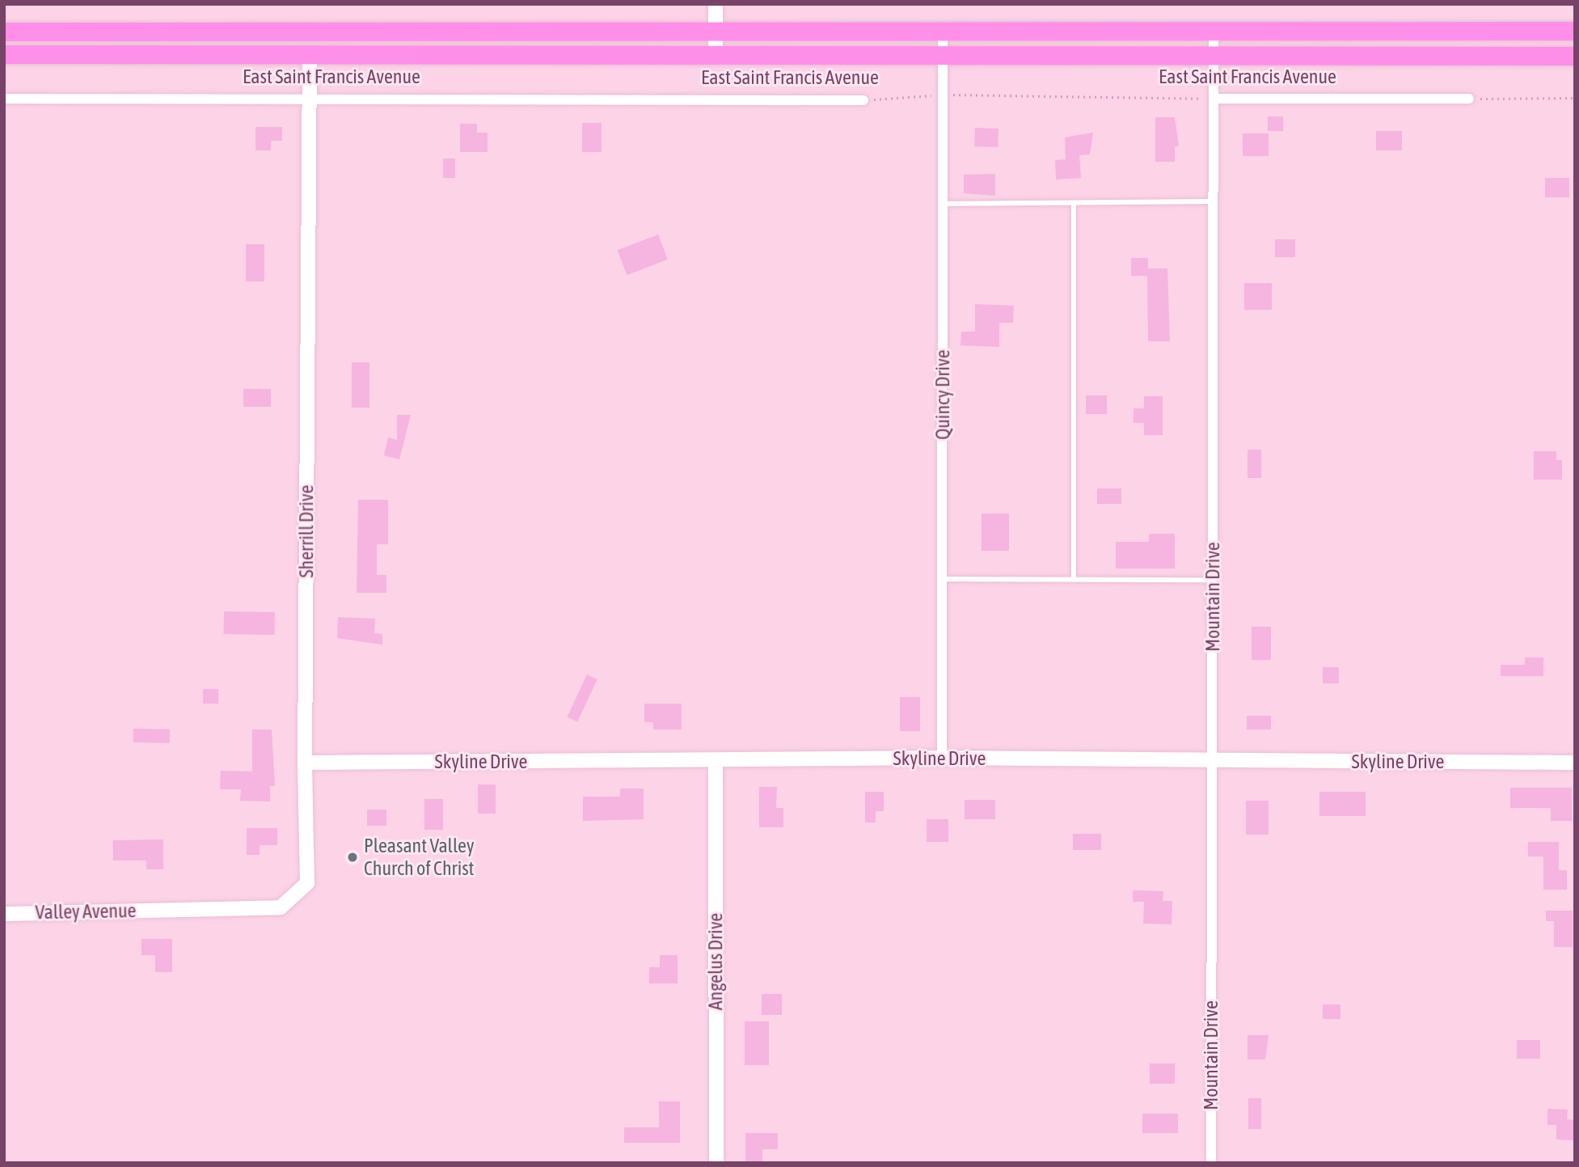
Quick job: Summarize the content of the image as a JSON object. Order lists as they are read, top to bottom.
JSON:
{
  "streets": {
    "highway": ["East Saint Francis Avenue"],
    "street": [
      "Quincy Drive",
      "Sherrill Drive",
      "Mountain Drive",
      "Skyline Drive",
      "Valley Avenue",
      "Angelus Drive"
    ]
  },
  "crossings": [
    ["East Saint Francis Avenue", "Quincy Drive"],
    ["East Saint Francis Avenue", "Sherrill Drive"],
    ["East Saint Francis Avenue", "Mountain Drive"],
    ["Quincy Drive", "Skyline Drive"],
    ["Sherrill Drive", "Skyline Drive"],
    ["Sherrill Drive", "Valley Avenue"],
    ["Mountain Drive", "Skyline Drive"],
    ["Skyline Drive", "Angelus Drive"]
  ],
  "places": ["Pleasant Valley Church of Christ"]
}
